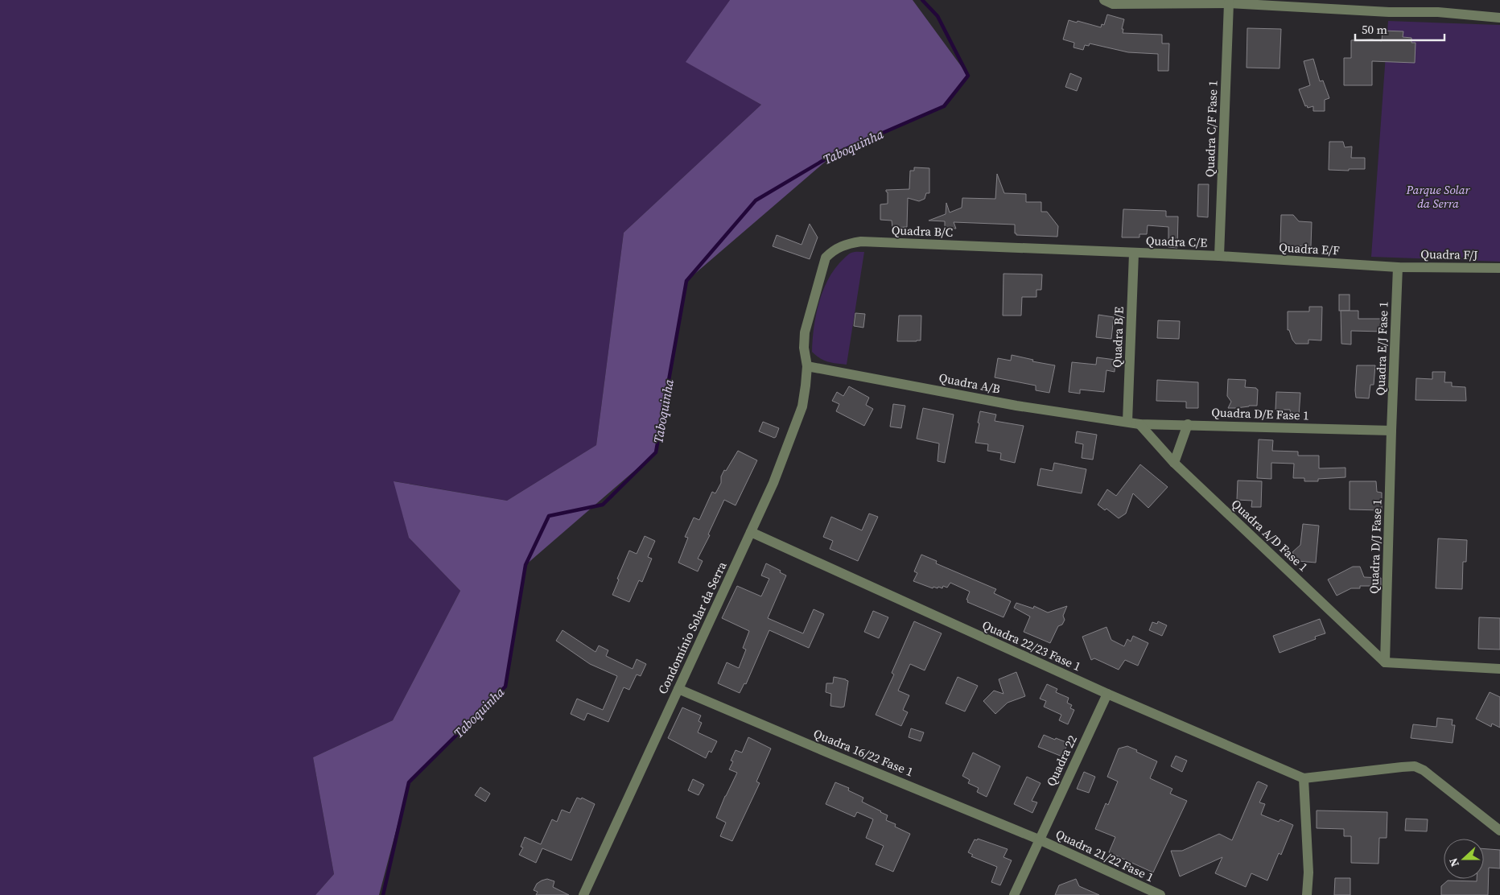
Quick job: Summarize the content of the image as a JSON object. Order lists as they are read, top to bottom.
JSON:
{
  "streets": {
    "street": [
      "Quadra C/F Fase 1",
      "Quadra B/C",
      "Quadra C/E",
      "Quadra E/F",
      "Quadra F/J",
      "Quadra B/E",
      "Quadra E/J Fase 1",
      "Quadra A/B",
      "Quadra D/E Fase 1",
      "Quadra A/D Fase 1",
      "Quadra D/J Fase 1",
      "Condomínio Solar da Serra",
      "Quadra 22/23 Fase 1",
      "Quadra 16/22 Fase 1",
      "Quadra 22",
      "Quadra 21/22 Fase 1"
    ]
  },
  "crossings": [
    ["Quadra C/F Fase 1", "Quadra C/E"],
    ["Quadra C/F Fase 1", "Quadra E/F"],
    ["Quadra B/C", "Quadra C/E"],
    ["Quadra B/C", "Quadra B/E"],
    ["Quadra B/C", "Quadra A/B"],
    ["Quadra B/C", "Condomínio Solar da Serra"],
    ["Quadra C/E", "Quadra E/F"],
    ["Quadra C/E", "Quadra B/E"],
    ["Quadra E/F", "Quadra F/J"],
    ["Quadra E/F", "Quadra E/J Fase 1"],
    ["Quadra F/J", "Quadra E/J Fase 1"],
    ["Quadra B/E", "Quadra A/B"],
    ["Quadra B/E", "Quadra D/E Fase 1"],
    ["Quadra E/J Fase 1", "Quadra D/E Fase 1"],
    ["Quadra E/J Fase 1", "Quadra D/J Fase 1"],
    ["Quadra A/B", "Quadra D/E Fase 1"],
    ["Quadra A/B", "Condomínio Solar da Serra"],
    ["Quadra D/E Fase 1", "Quadra A/D Fase 1"],
    ["Quadra D/E Fase 1", "Quadra D/J Fase 1"],
    ["Quadra A/D Fase 1", "Quadra D/J Fase 1"],
    ["Condomínio Solar da Serra", "Quadra 22/23 Fase 1"],
    ["Condomínio Solar da Serra", "Quadra 16/22 Fase 1"],
    ["Quadra 22/23 Fase 1", "Quadra 22"],
    ["Quadra 16/22 Fase 1", "Quadra 22"],
    ["Quadra 16/22 Fase 1", "Quadra 21/22 Fase 1"],
    ["Quadra 22", "Quadra 21/22 Fase 1"]
  ],
  "water": ["Taboquinha"],
  "parks": ["Parque Solar da Serra"],
  "scale_bar": "50 m",
  "north": "left"
}
